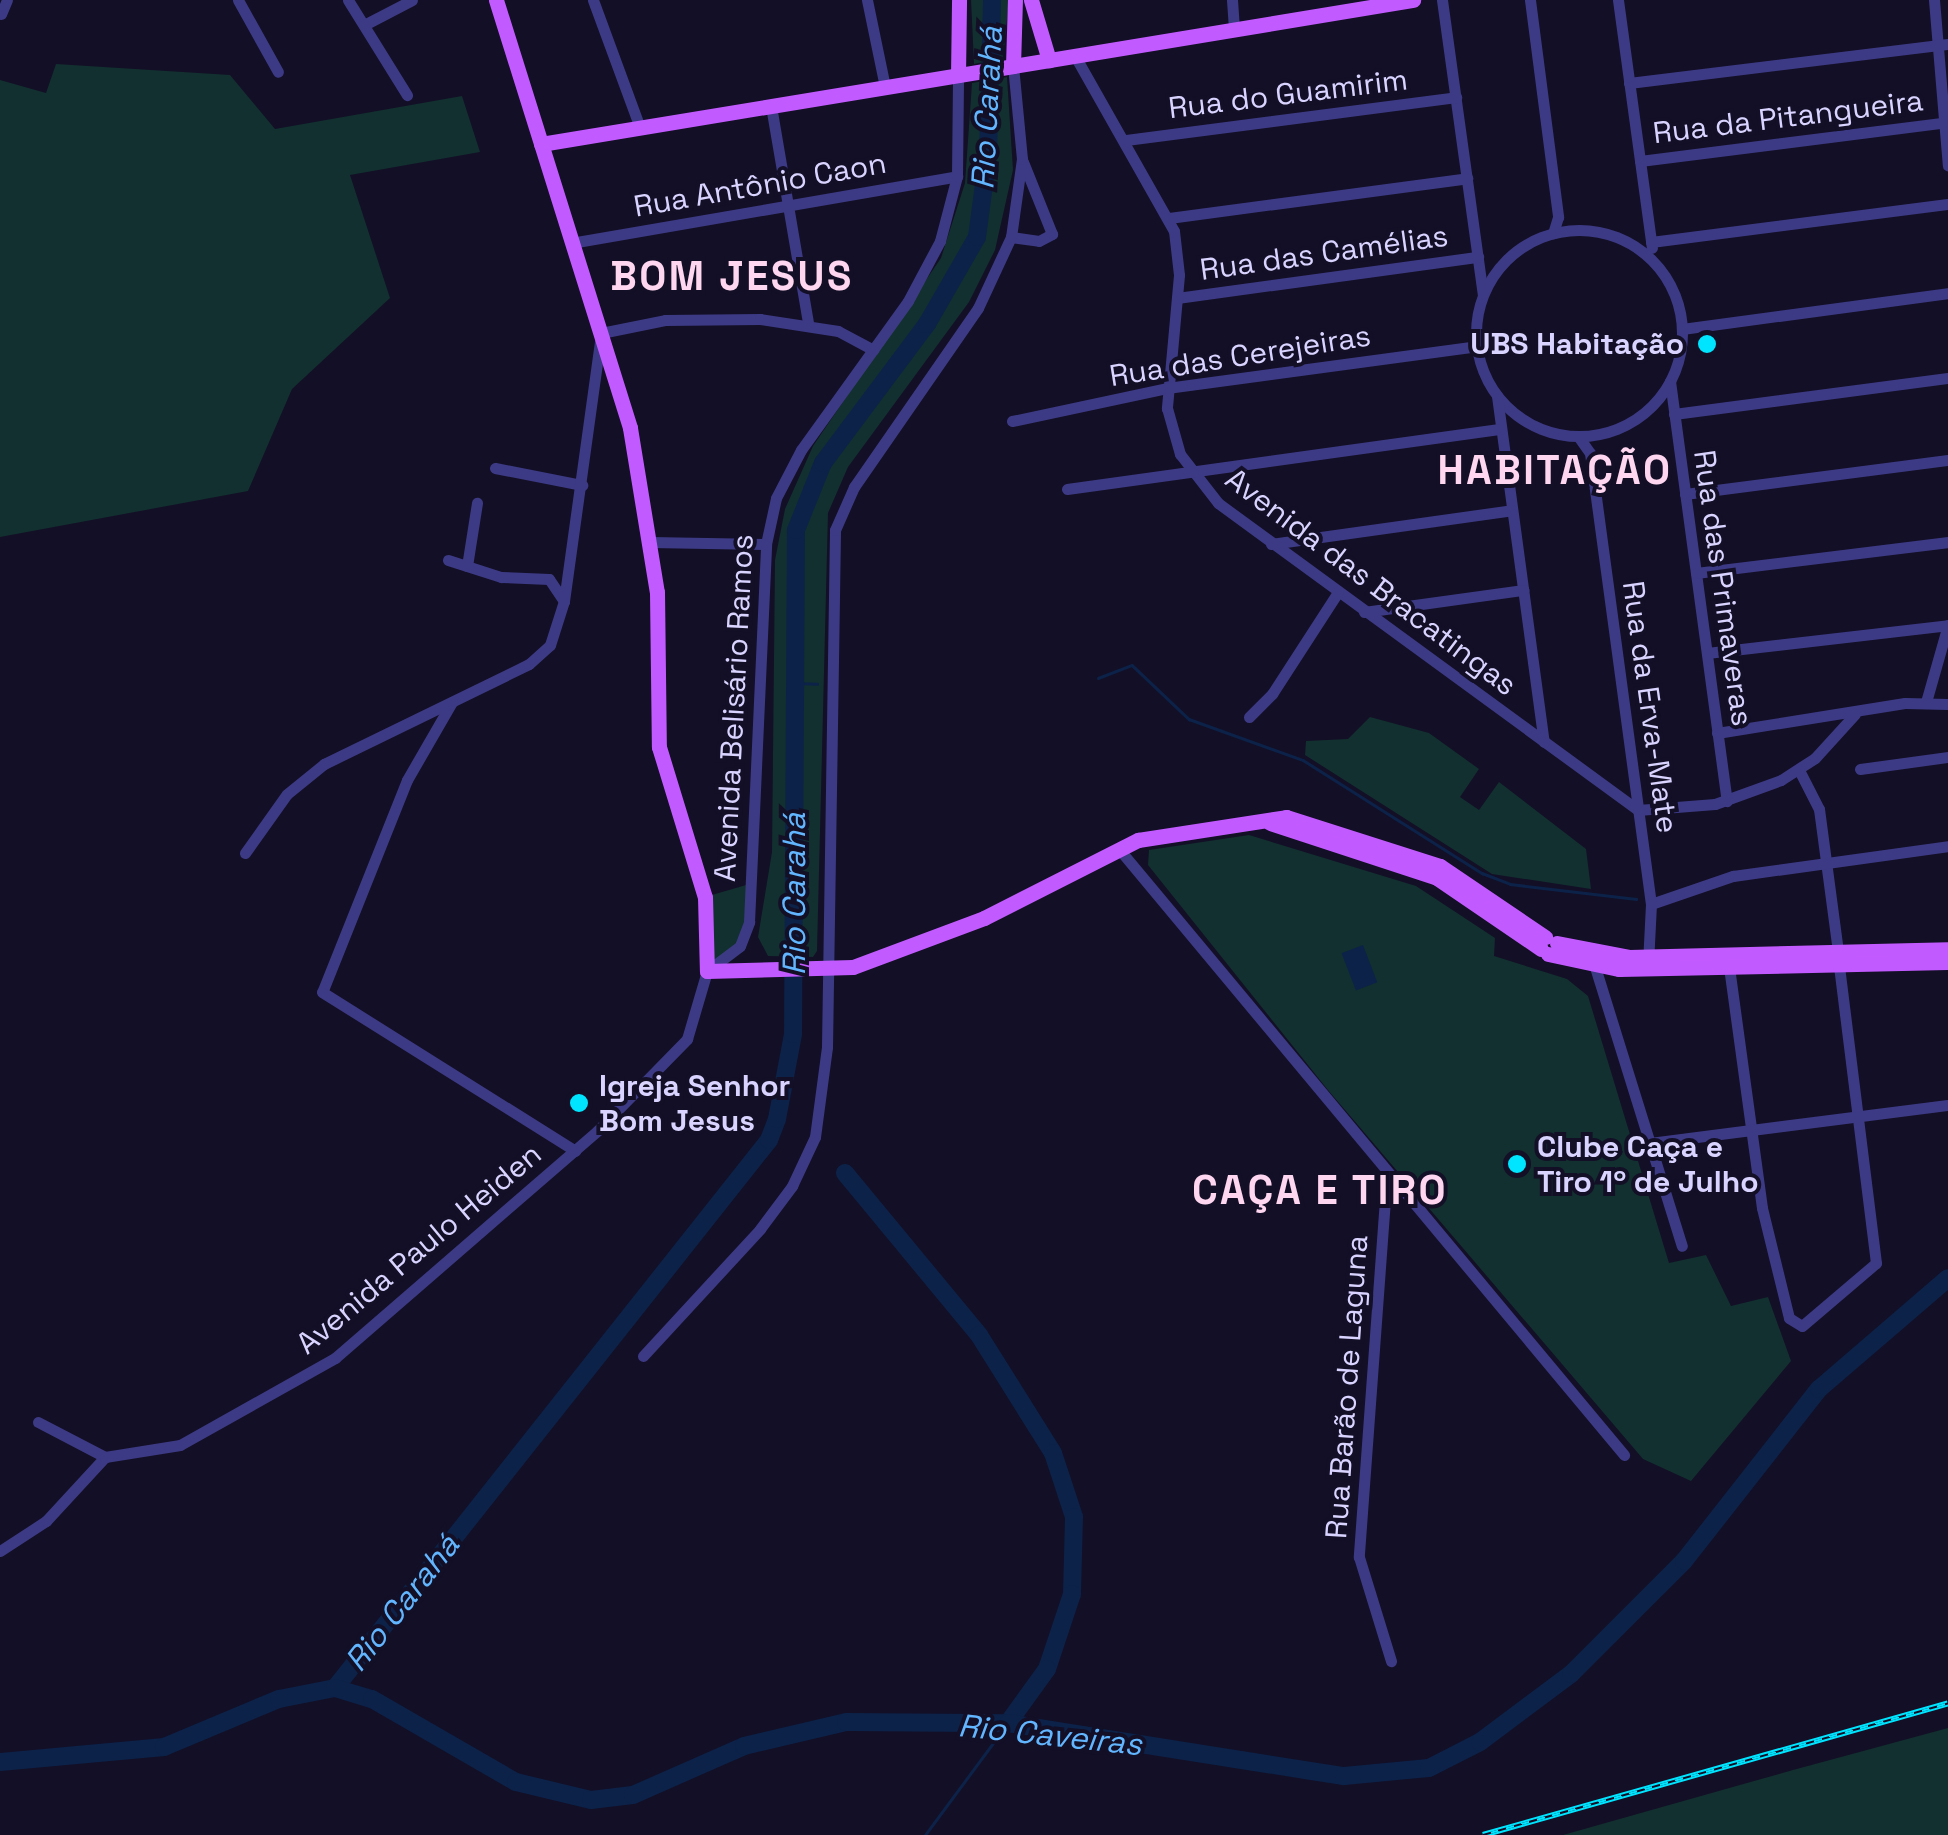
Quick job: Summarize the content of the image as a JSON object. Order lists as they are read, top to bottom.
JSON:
{
  "streets": {
    "main road": ["Avenida Belisário Ramos"],
    "street": [
      "Rua do Guamirim",
      "Rua da Pitangueira",
      "Rua Antônio Caon",
      "Rua das Camélias",
      "Rua das Cerejeiras",
      "Avenida das Bracatingas",
      "Rua das Primaveras",
      "Rua da Erva-Mate",
      "Avenida Paulo Heiden",
      "Rua Barão de Laguna"
    ]
  },
  "crossings": [
    ["Rua do Guamirim", "Avenida das Bracatingas"],
    ["Rua Antônio Caon", "Avenida Belisário Ramos"],
    ["Rua das Camélias", "Avenida das Bracatingas"],
    ["Rua das Cerejeiras", "Avenida das Bracatingas"],
    ["Rua das Cerejeiras", "Rua das Primaveras"],
    ["Rua das Cerejeiras", "Rua da Erva-Mate"],
    ["Avenida das Bracatingas", "Rua da Erva-Mate"],
    ["Rua das Primaveras", "Rua da Erva-Mate"],
    ["Avenida Belisário Ramos", "Avenida Paulo Heiden"]
  ],
  "districts": ["BOM JESUS", "HABITAÇÃO", "CAÇA E TIRO"],
  "water": ["Rio Carahá", "Rio Caveiras"],
  "places": ["UBS Habitação", "Igreja Senhor Bom Jesus", "Clube Caça e Tiro 1º de Julho"]
}
